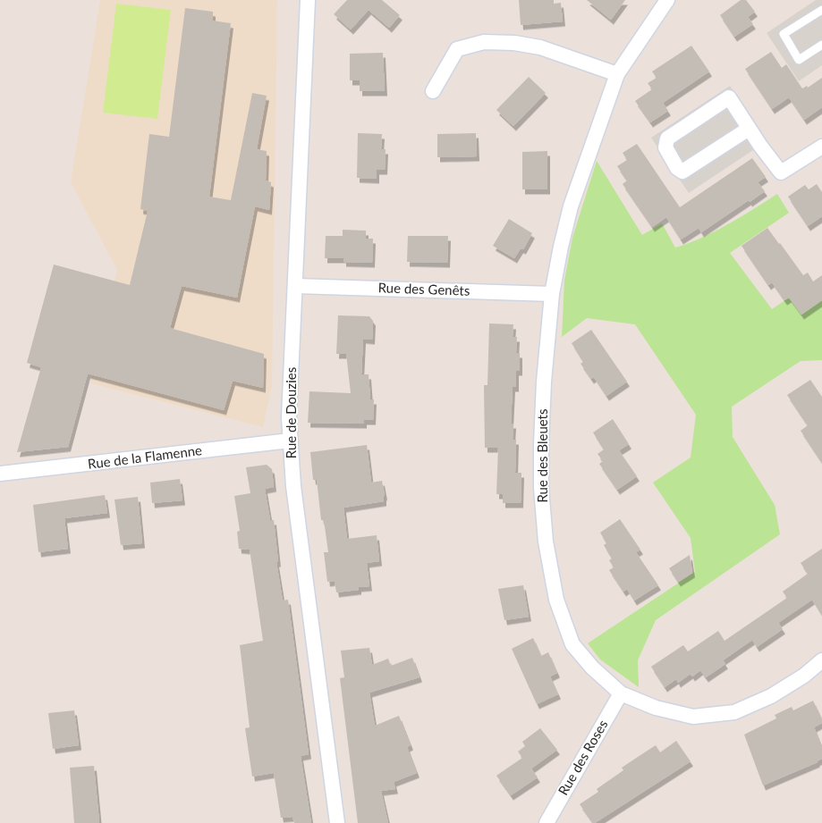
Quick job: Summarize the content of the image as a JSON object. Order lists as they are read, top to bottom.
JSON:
{
  "streets": {
    "street": [
      "Rue des Genêts",
      "Rue de Douzies",
      "Rue des Bleuets",
      "Rue de la Flamenne",
      "Rue des Roses"
    ]
  },
  "crossings": [
    ["Rue des Genêts", "Rue de Douzies"],
    ["Rue des Genêts", "Rue des Bleuets"],
    ["Rue de Douzies", "Rue de la Flamenne"],
    ["Rue des Bleuets", "Rue des Roses"]
  ]
}
